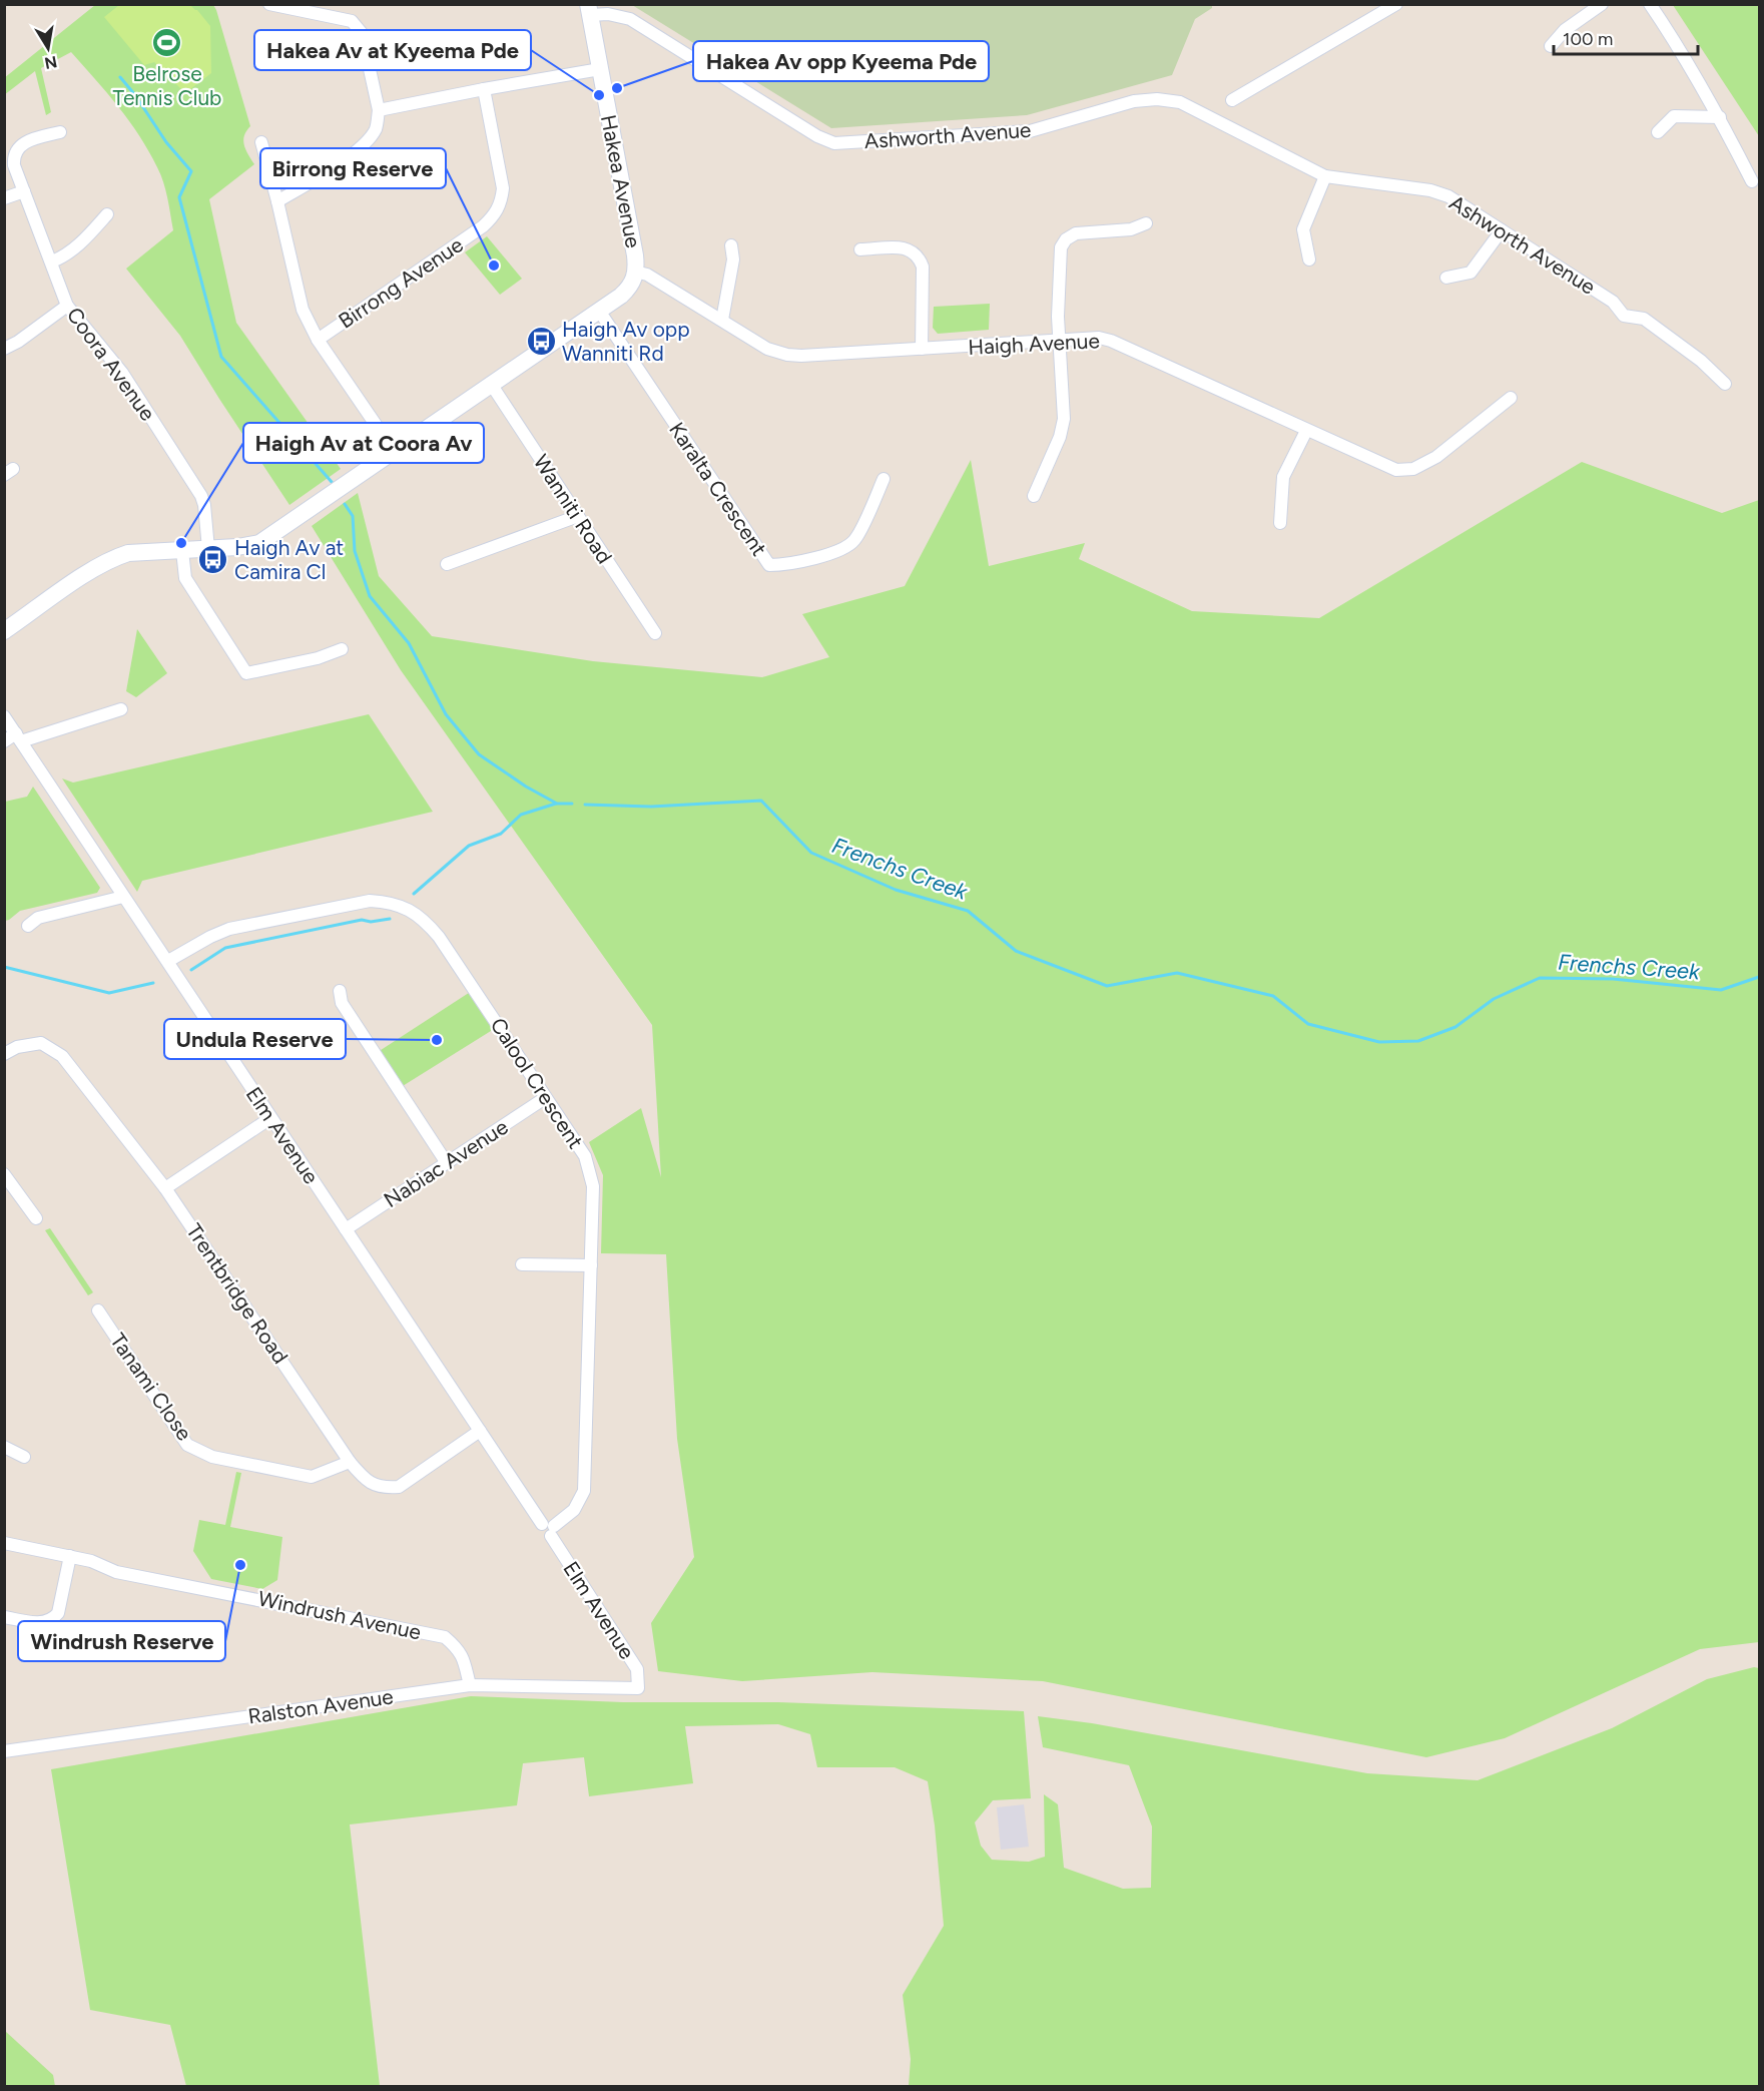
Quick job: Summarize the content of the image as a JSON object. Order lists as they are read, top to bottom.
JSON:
{
  "streets": {
    "street": [
      "Ashworth Avenue",
      "Hakea Avenue",
      "Birrong Avenue",
      "Haigh Avenue",
      "Coora Avenue",
      "Karalta Crescent",
      "Wanniti Road",
      "Calool Crescent",
      "Elm Avenue",
      "Nabiac Avenue",
      "Trentbridge Road",
      "Tanami Close",
      "Windrush Avenue",
      "Ralston Avenue"
    ]
  },
  "crossings": [
    ["Ashworth Avenue", "Hakea Avenue"],
    ["Hakea Avenue", "Haigh Avenue"],
    ["Calool Crescent", "Elm Avenue"],
    ["Calool Crescent", "Nabiac Avenue"],
    ["Elm Avenue", "Nabiac Avenue"],
    ["Elm Avenue", "Trentbridge Road"],
    ["Elm Avenue", "Ralston Avenue"],
    ["Trentbridge Road", "Tanami Close"],
    ["Windrush Avenue", "Ralston Avenue"]
  ],
  "water": ["Frenchs Creek"],
  "places": {
    "sports": ["Belrose Tennis Club"],
    "other": [
      "Hakea Av opp Kyeema Pde",
      "Hakea Av at Kyeema Pde",
      "Birrong Reserve",
      "Haigh Av at Coora Av",
      "Undula Reserve",
      "Windrush Reserve"
    ],
    "bus stop": ["Haigh Av opp Wanniti Rd", "Haigh Av at Camira Cl"]
  },
  "scale_bar": "100 m",
  "north": "bottom"
}
